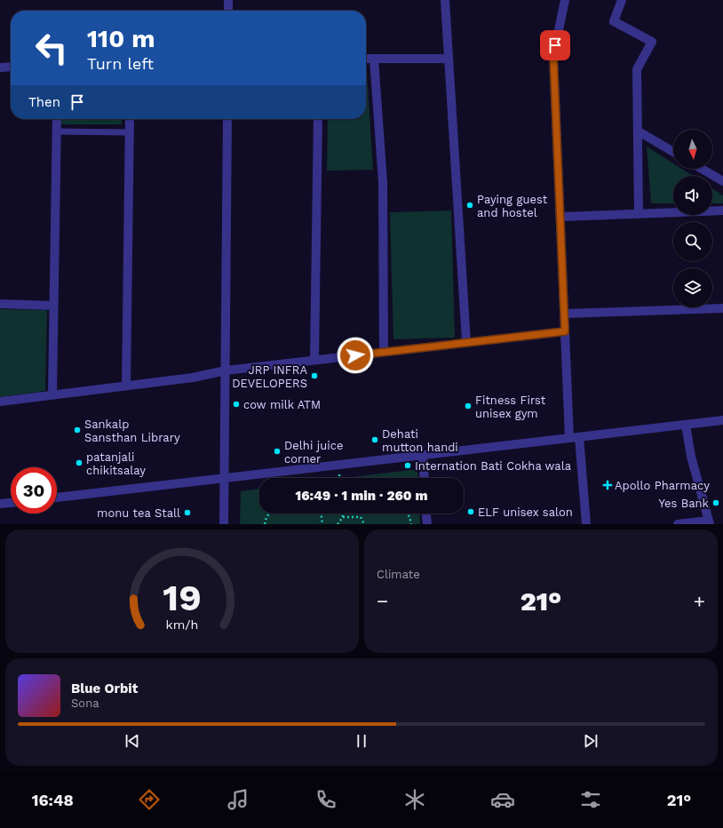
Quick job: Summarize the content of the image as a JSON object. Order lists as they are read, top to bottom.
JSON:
{
  "places": {
    "other": [
      "Paying guest and hostel",
      "JRP INFRA DEVELOPERS",
      "cow milk ATM",
      "Fitness First unisex gym",
      "Sankalp Sansthan Library",
      "Dehati mutton handi",
      "Delhi juice corner",
      "patanjali chikitsalay",
      "Internation Bati Cokha wala",
      "Yes Bank",
      "ELF unisex salon",
      "monu tea Stall"
    ],
    "health": ["Apollo Pharmacy"]
  },
  "north": "bottom",
  "page": {
    "turn": ["110 m", "Turn left"],
    "then": "Then",
    "limit": "30",
    "trip": "16:49 · 1 min · 260 m",
    "tile": "Climate",
    "heat": ["−", "21°", "+"],
    "song": ["Blue Orbit", "Sona"],
    "tabs": ["16:48", "21°"],
    "gauge": ["19", "km/h"]
  }
}
